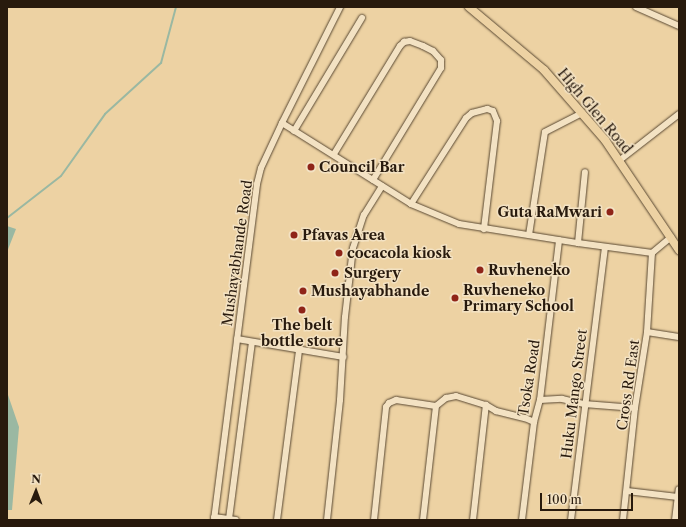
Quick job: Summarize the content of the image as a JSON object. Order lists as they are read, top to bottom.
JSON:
{
  "streets": {
    "main road": ["High Glen Road"],
    "street": [
      "Mushayabhande Road",
      "Tsoka Road",
      "Cross Rd East",
      "Huku Mango Street"
    ]
  },
  "places": [
    "Council Bar",
    "Guta RaMwari",
    "Pfavas Area",
    "cocacola kiosk",
    "Ruvheneko",
    "Surgery",
    "Mushayabhande",
    "Ruvheneko Primary School",
    "The belt bottle store"
  ],
  "scale_bar": "100 m",
  "north": "top"
}
